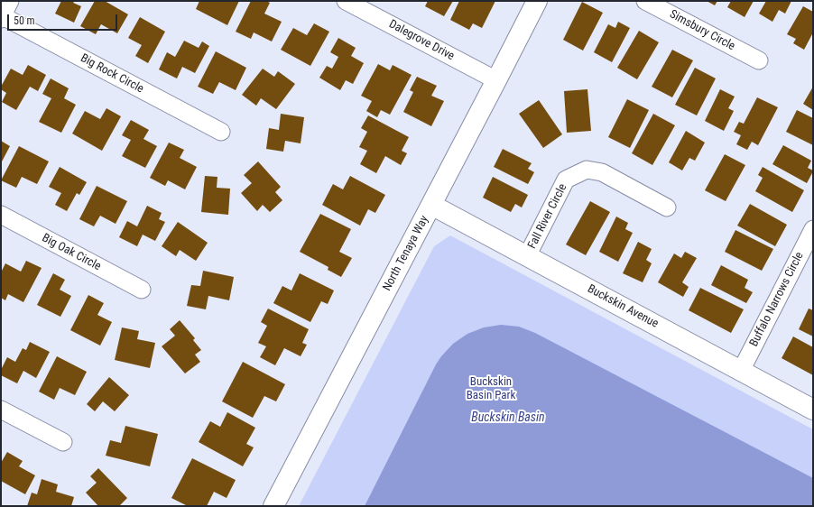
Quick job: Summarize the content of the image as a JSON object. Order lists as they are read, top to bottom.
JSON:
{
  "streets": {
    "main road": ["North Tenaya Way", "Buckskin Avenue"],
    "street": [
      "Simsbury Circle",
      "Dalegrove Drive",
      "Big Rock Circle",
      "Fall River Circle",
      "Big Oak Circle",
      "Buffalo Narrows Circle"
    ]
  },
  "crossings": [
    ["Dalegrove Drive", "North Tenaya Way"],
    ["Fall River Circle", "Buckskin Avenue"],
    ["North Tenaya Way", "Buckskin Avenue"],
    ["Buffalo Narrows Circle", "Buckskin Avenue"]
  ],
  "water": ["Buckskin Basin"],
  "parks": ["Buckskin Basin Park"],
  "scale_bar": "50 m"
}
